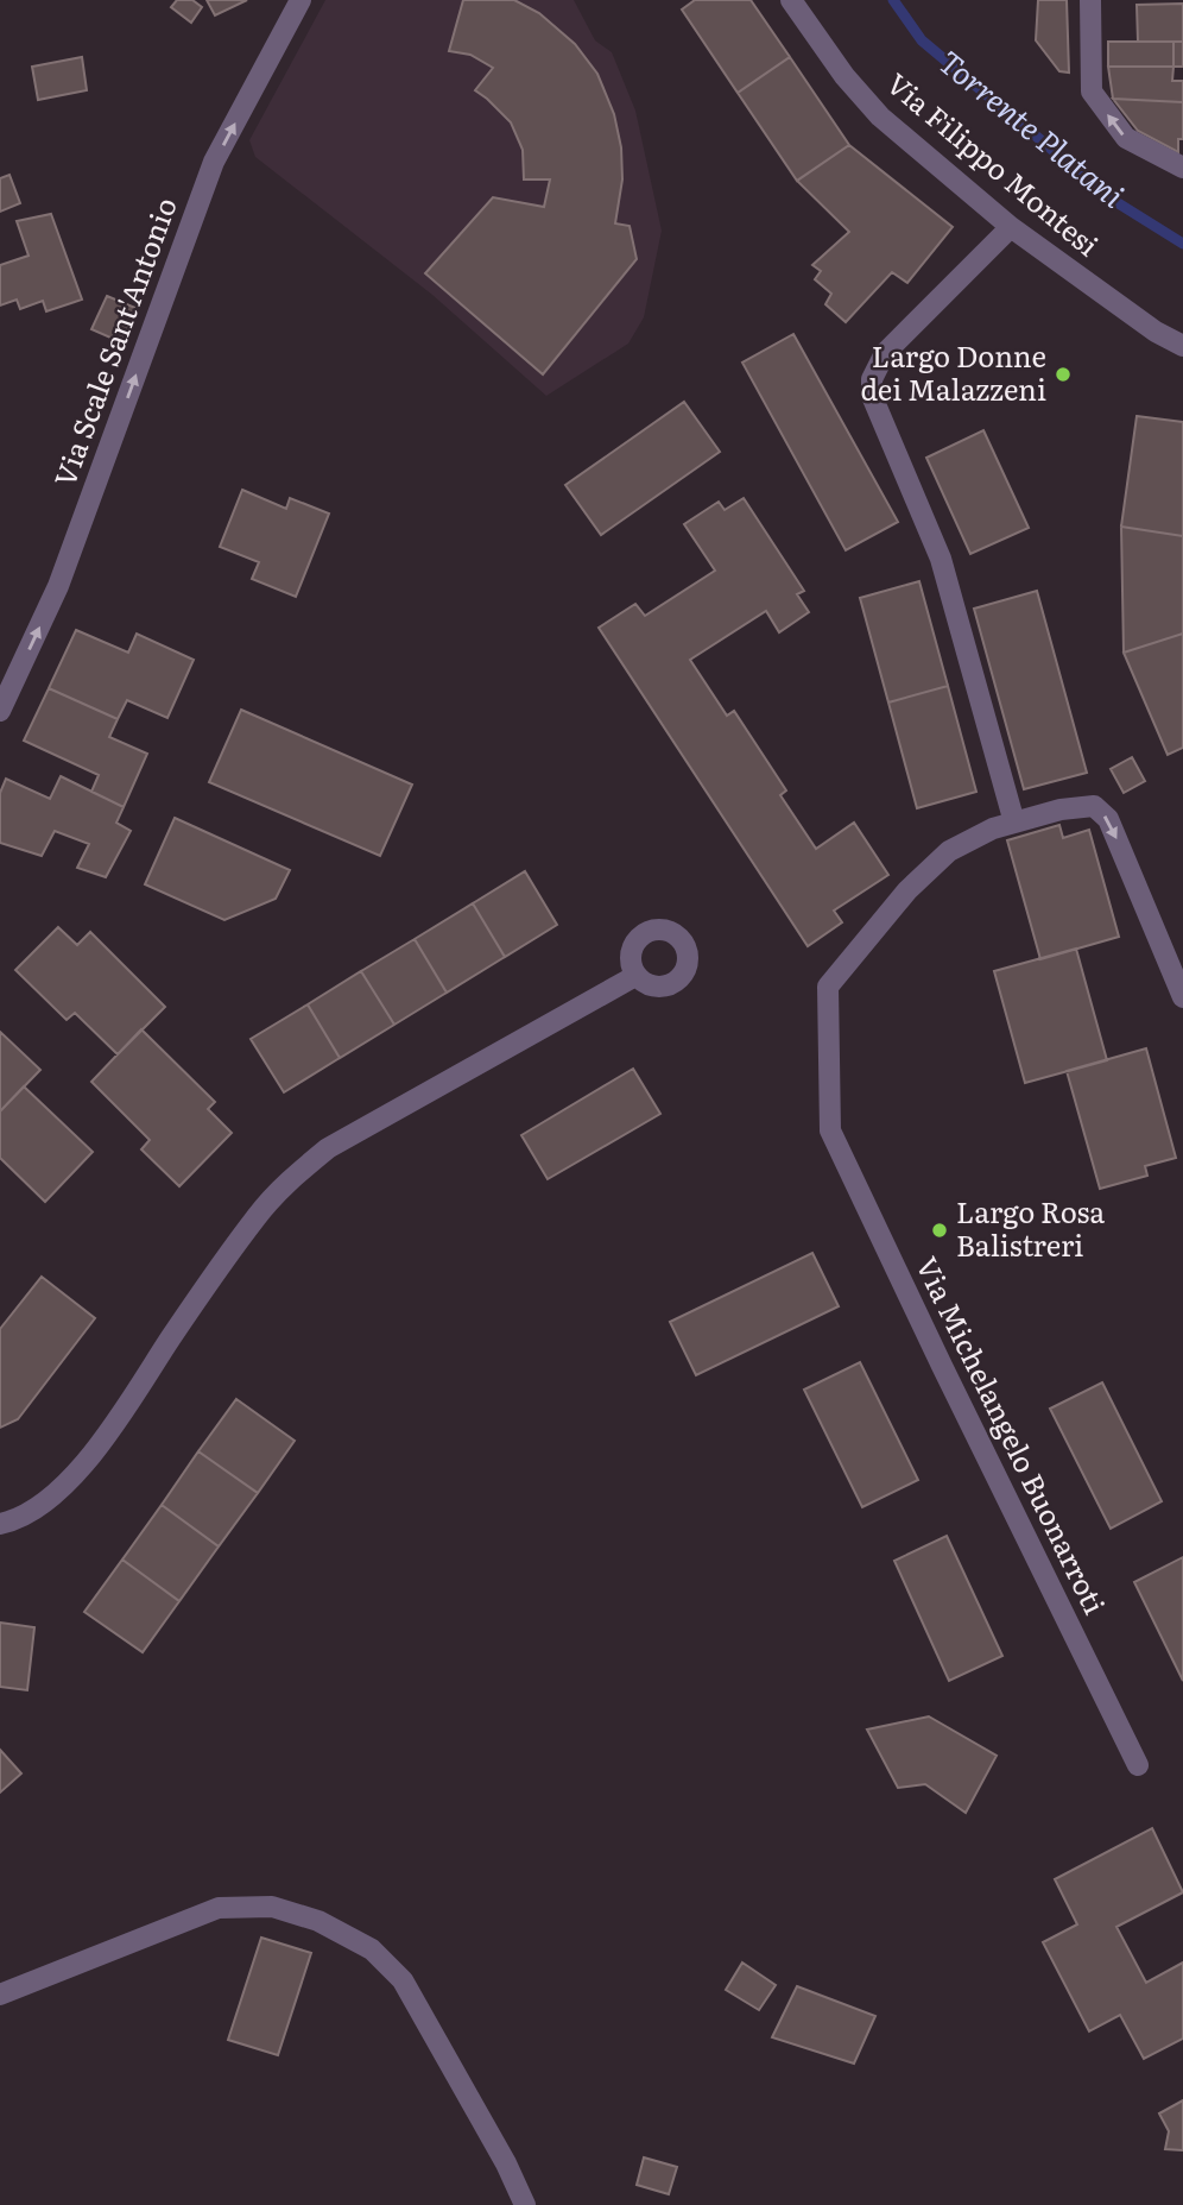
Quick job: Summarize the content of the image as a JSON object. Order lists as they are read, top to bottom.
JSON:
{
  "streets": {
    "street": ["Via Filippo Montesi", "Via Scale Sant'Antonio", "Via Michelangelo Buonarroti"]
  },
  "one_way": ["Via Scale Sant'Antonio"],
  "water": ["Torrente Platani"],
  "places": ["Largo Donne dei Malazzeni", "Largo Rosa Balistreri"]
}
